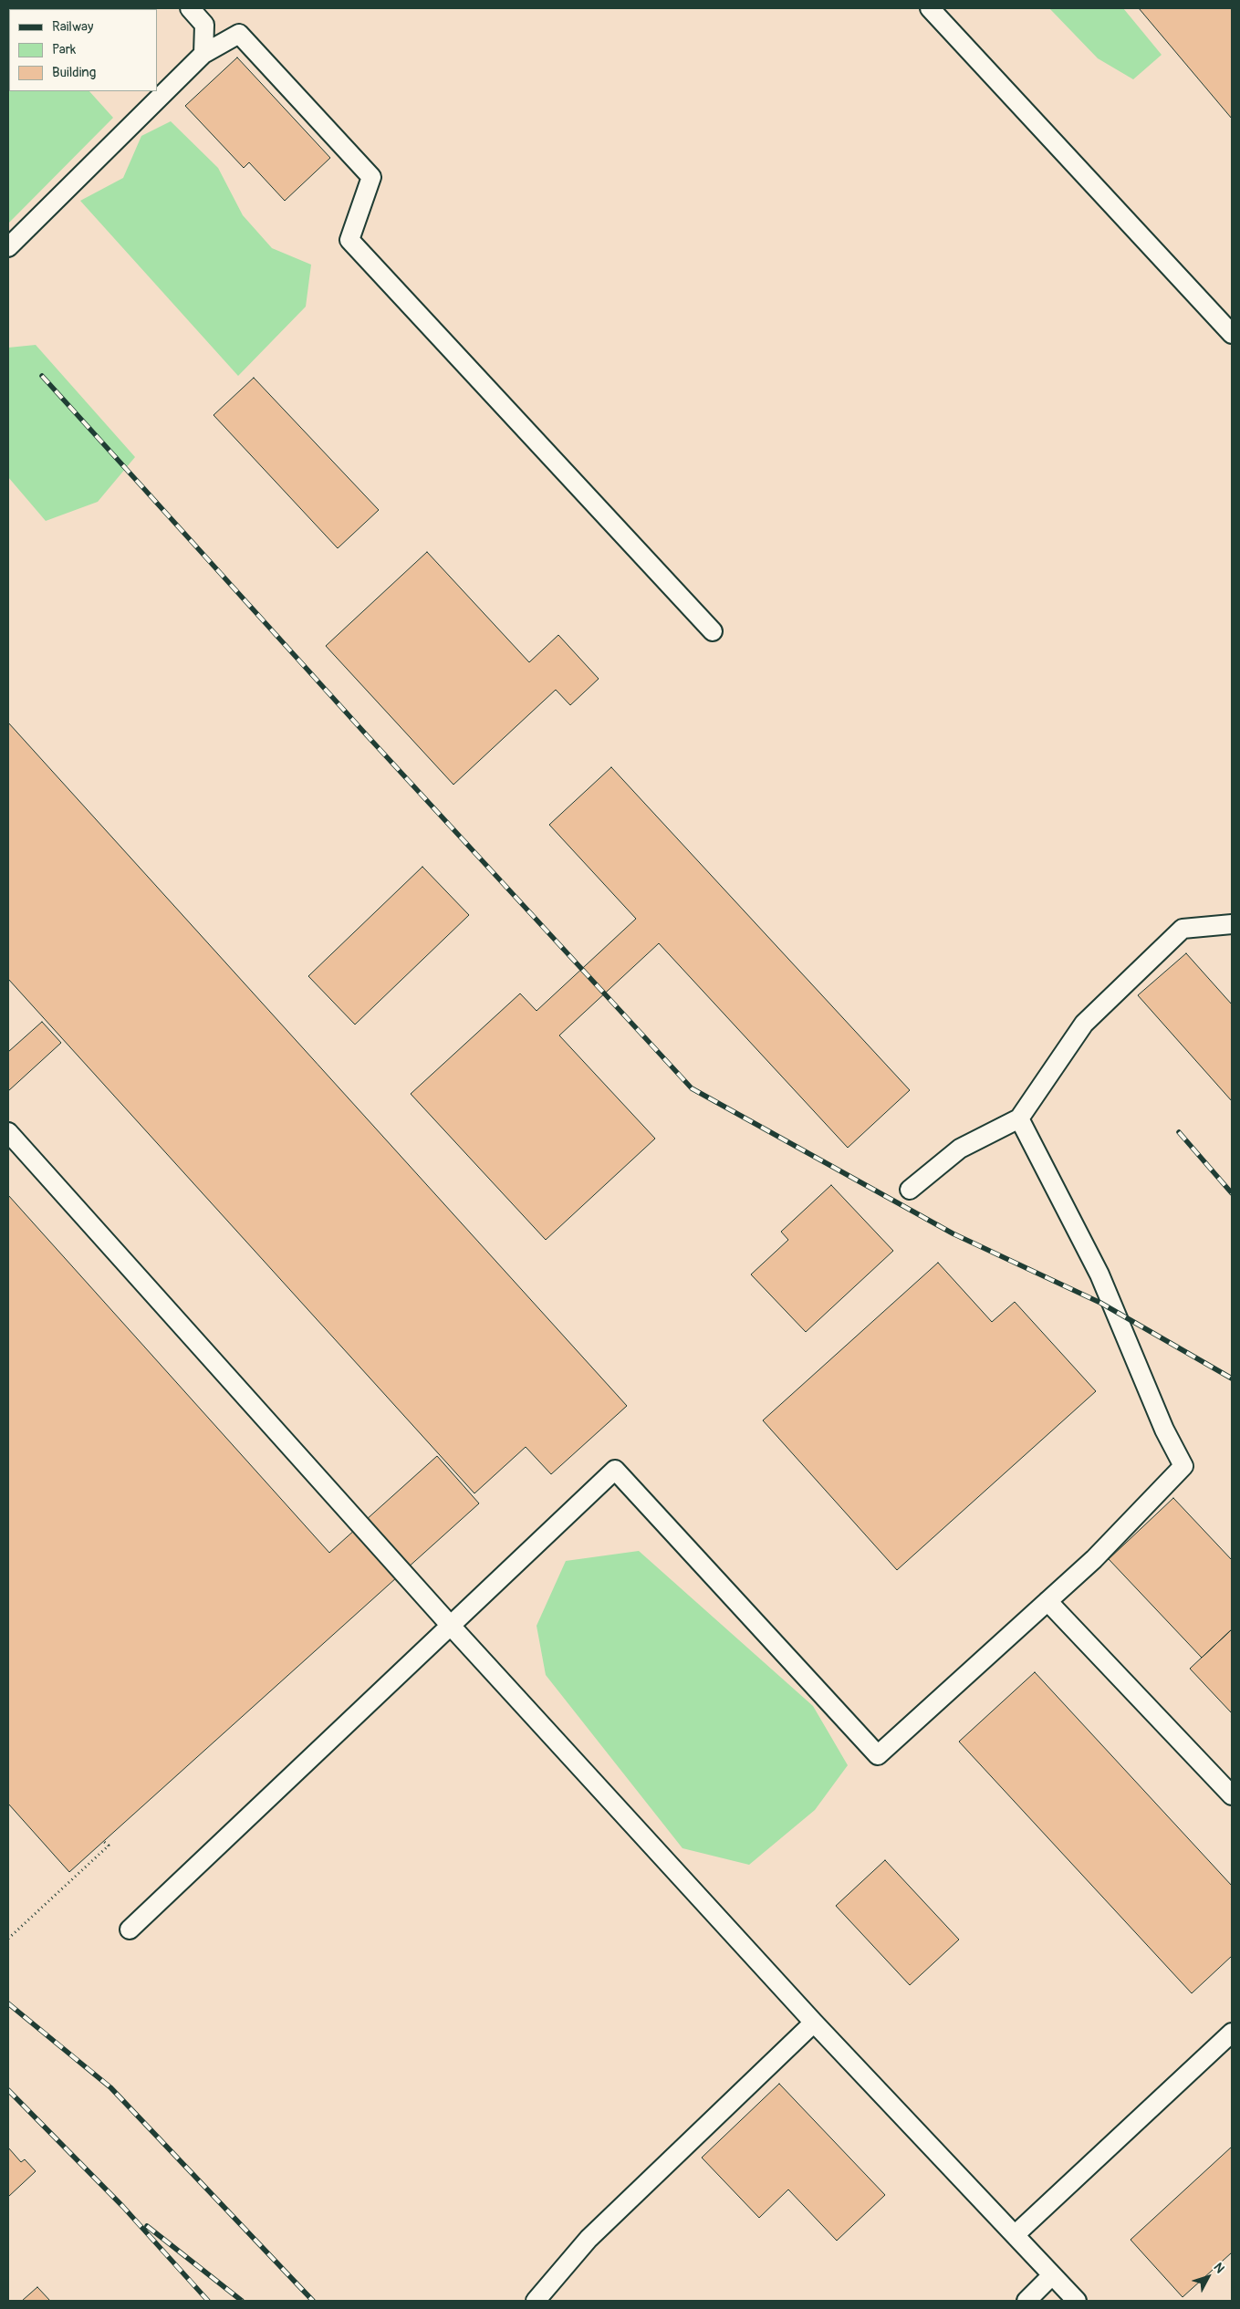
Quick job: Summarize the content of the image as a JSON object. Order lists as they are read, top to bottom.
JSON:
{
  "legend": ["Railway", "Park", "Building"],
  "north": "top right"
}
